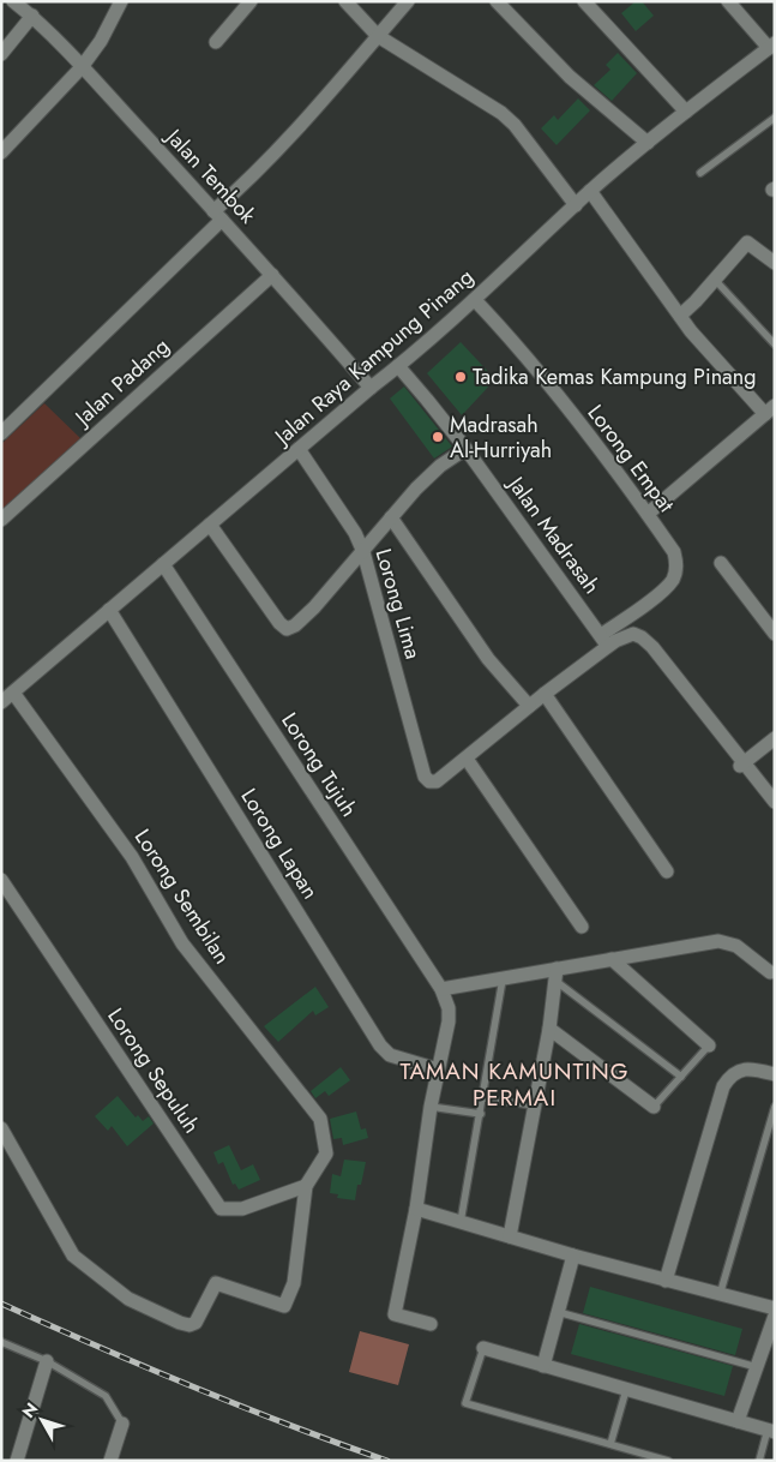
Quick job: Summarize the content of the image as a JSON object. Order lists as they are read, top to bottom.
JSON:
{
  "streets": {
    "street": [
      "Jalan Tembok",
      "Jalan Raya Kampung Pinang",
      "Jalan Padang",
      "Lorong Empat",
      "Jalan Madrasah",
      "Lorong Lima",
      "Lorong Tujuh",
      "Lorong Lapan",
      "Lorong Sembilan",
      "Lorong Sepuluh"
    ]
  },
  "crossings": [
    ["Jalan Tembok", "Jalan Raya Kampung Pinang"],
    ["Jalan Tembok", "Jalan Padang"],
    ["Jalan Raya Kampung Pinang", "Lorong Empat"],
    ["Jalan Raya Kampung Pinang", "Jalan Madrasah"],
    ["Jalan Raya Kampung Pinang", "Lorong Lima"],
    ["Jalan Raya Kampung Pinang", "Lorong Tujuh"],
    ["Jalan Raya Kampung Pinang", "Lorong Lapan"],
    ["Jalan Raya Kampung Pinang", "Lorong Sembilan"],
    ["Lorong Empat", "Jalan Madrasah"],
    ["Lorong Tujuh", "Lorong Lapan"],
    ["Lorong Sembilan", "Lorong Sepuluh"]
  ],
  "districts": ["TAMAN KAMUNTING PERMAI"],
  "places": ["Tadika Kemas Kampung Pinang", "Madrasah Al-Hurriyah"],
  "north": "top left"
}
